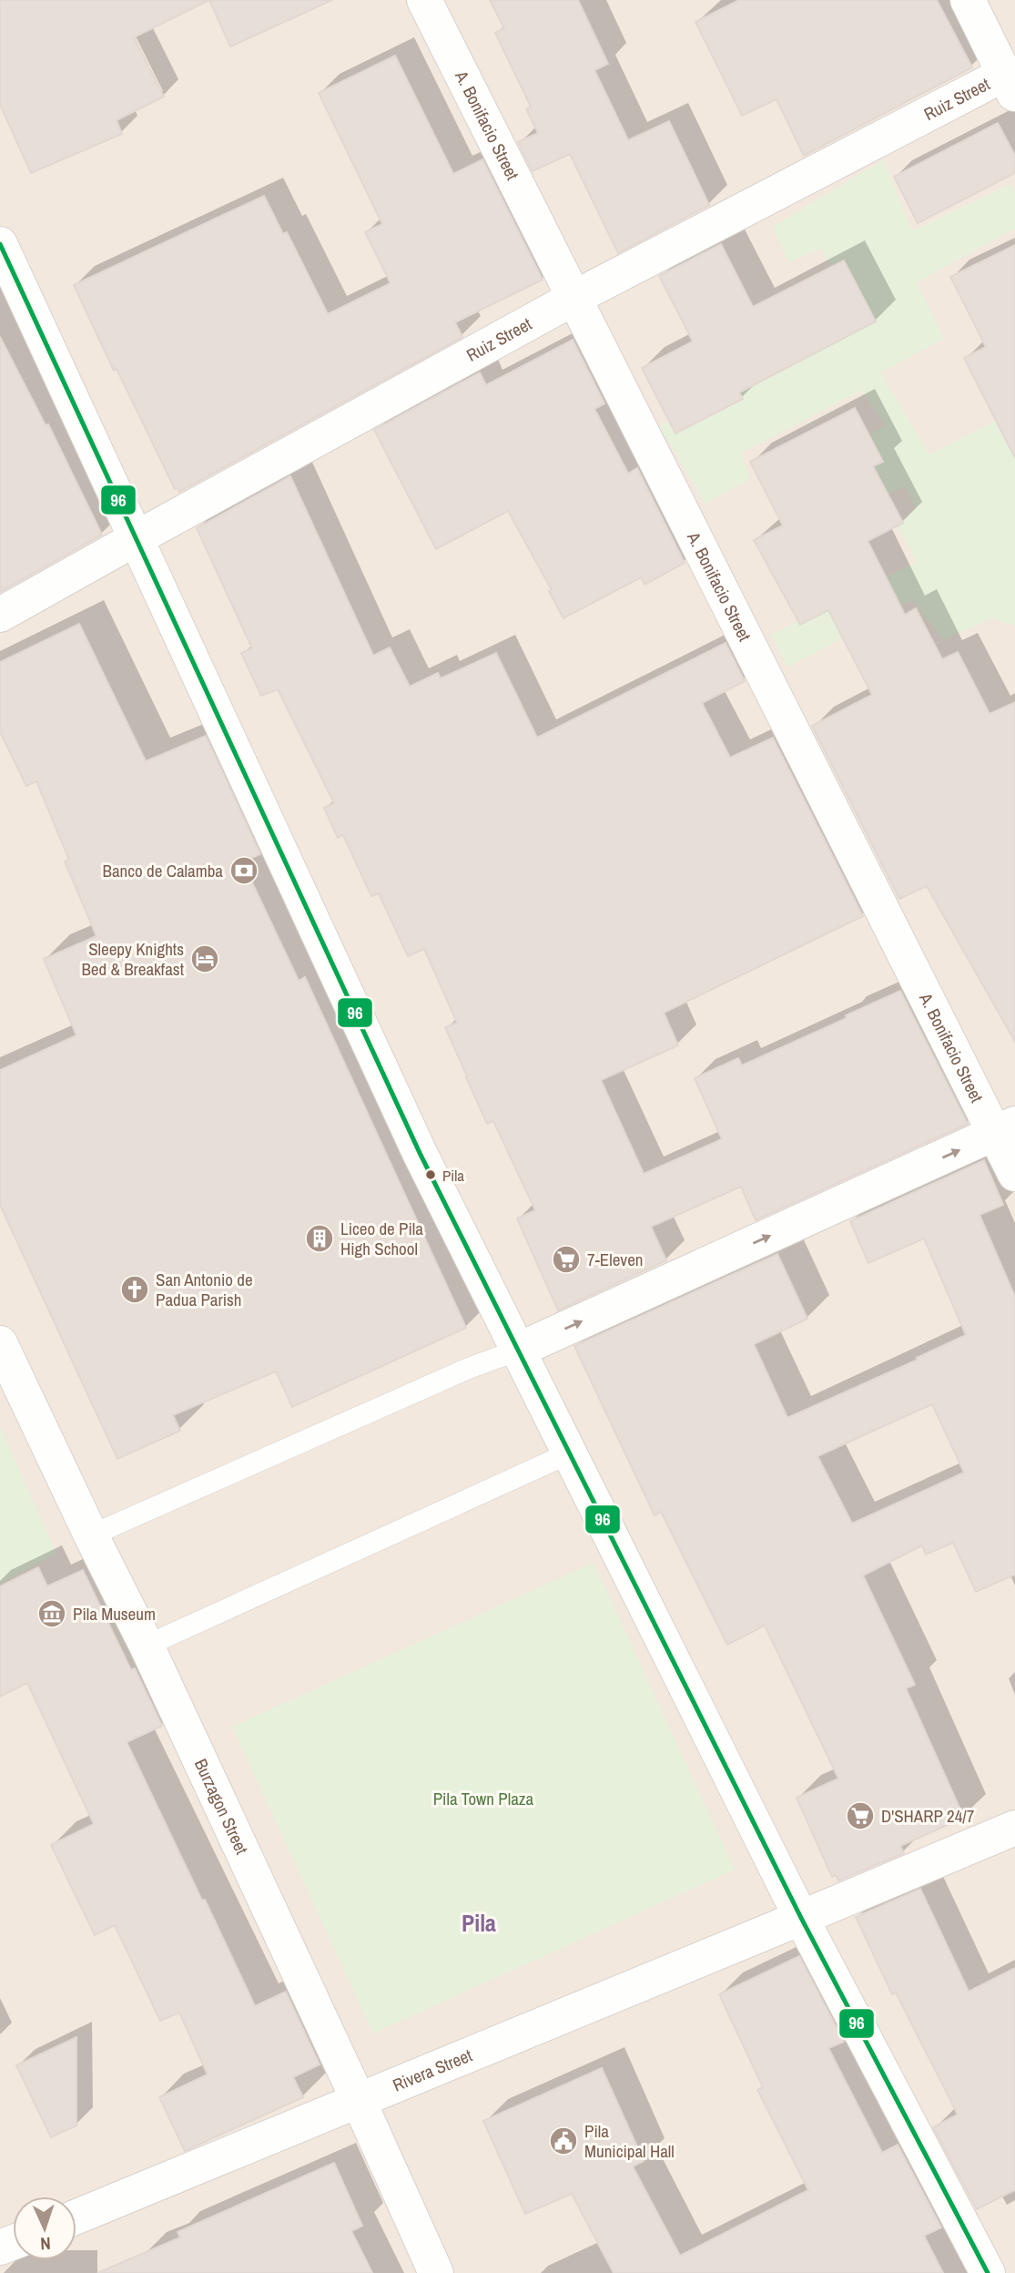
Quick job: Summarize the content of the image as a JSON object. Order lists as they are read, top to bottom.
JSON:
{
  "streets": {
    "street": [
      "Ruiz Street",
      "A. Bonifacio Street",
      "Burzagon Street",
      "Rivera Street"
    ]
  },
  "crossings": [
    ["Ruiz Street", "A. Bonifacio Street"],
    ["Burzagon Street", "Rivera Street"]
  ],
  "districts": ["Pila"],
  "parks": ["Pila Town Plaza"],
  "places": {
    "bank": ["Banco de Calamba"],
    "hotel": ["Sleepy Knights Bed & Breakfast"],
    "other": ["Pila"],
    "building": ["Liceo de Pila High School"],
    "supermarket": ["7-Eleven", "D'SHARP 24/7"],
    "church": ["San Antonio de Padua Parish"],
    "museum": ["Pila Museum"],
    "public building": ["Pila Municipal Hall"]
  },
  "lines": ["transit line 96"],
  "north": "bottom"
}
